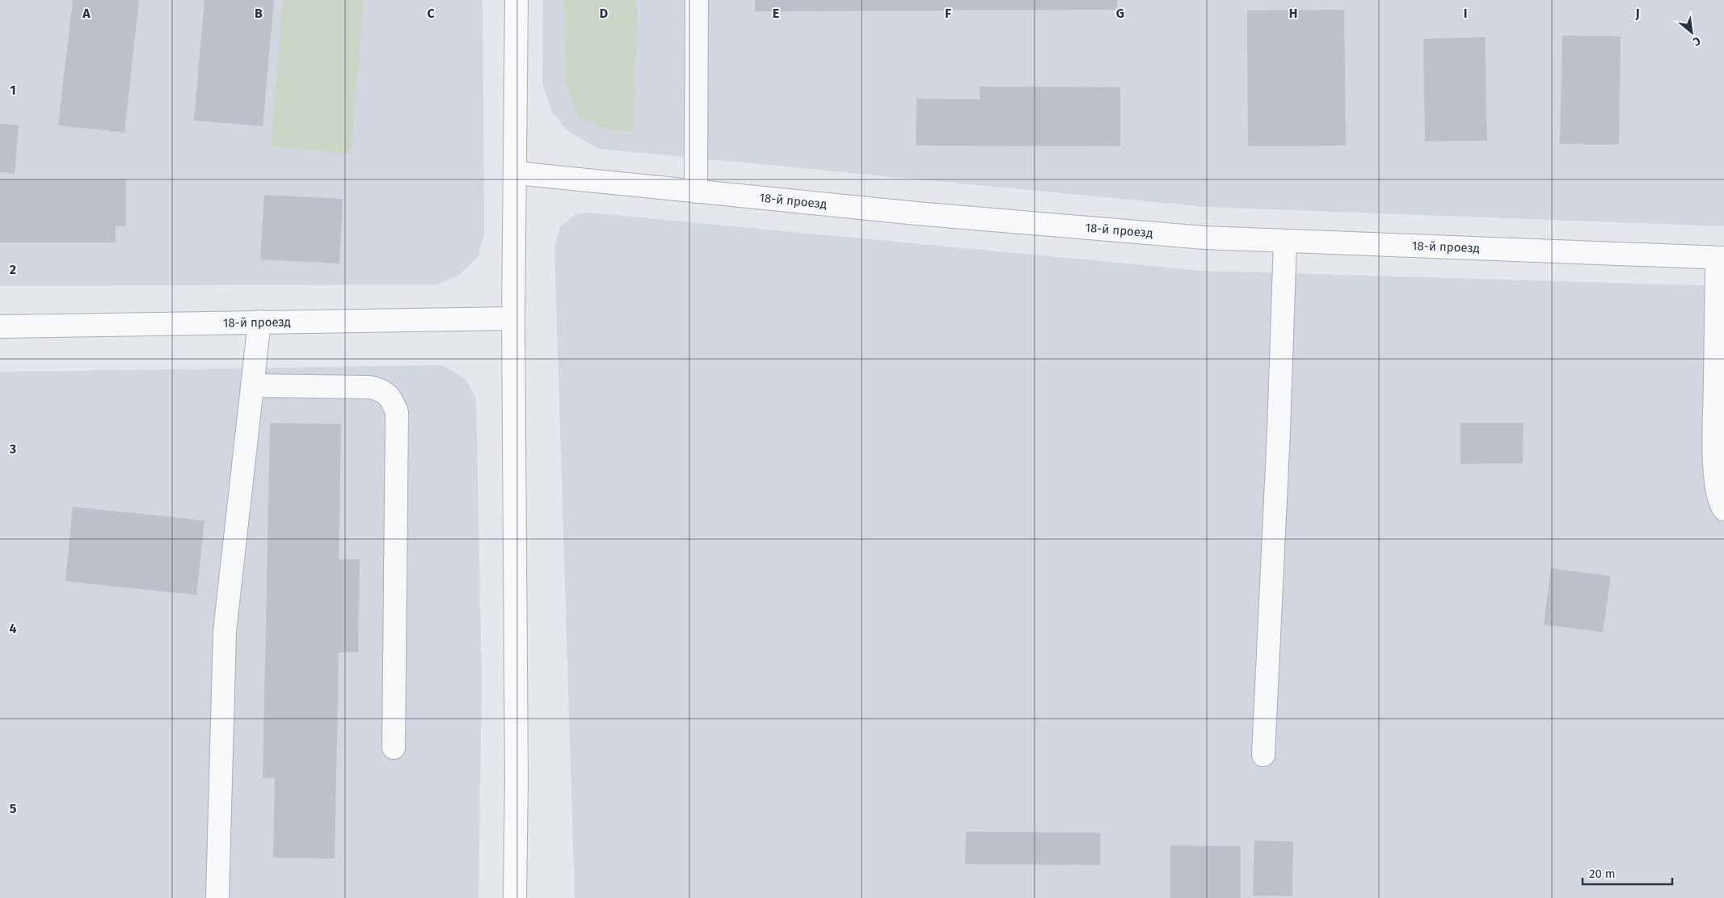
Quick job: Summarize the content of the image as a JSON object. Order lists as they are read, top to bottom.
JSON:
{
  "streets": {
    "street": ["18-й проезд"]
  },
  "scale_bar": "20 m",
  "north": "bottom right",
  "grid": {
    "columns": [
      "A",
      "B",
      "C",
      "D",
      "E",
      "F",
      "G",
      "H",
      "I",
      "J"
    ],
    "rows": [
      "1",
      "2",
      "3",
      "4",
      "5"
    ]
  }
}
